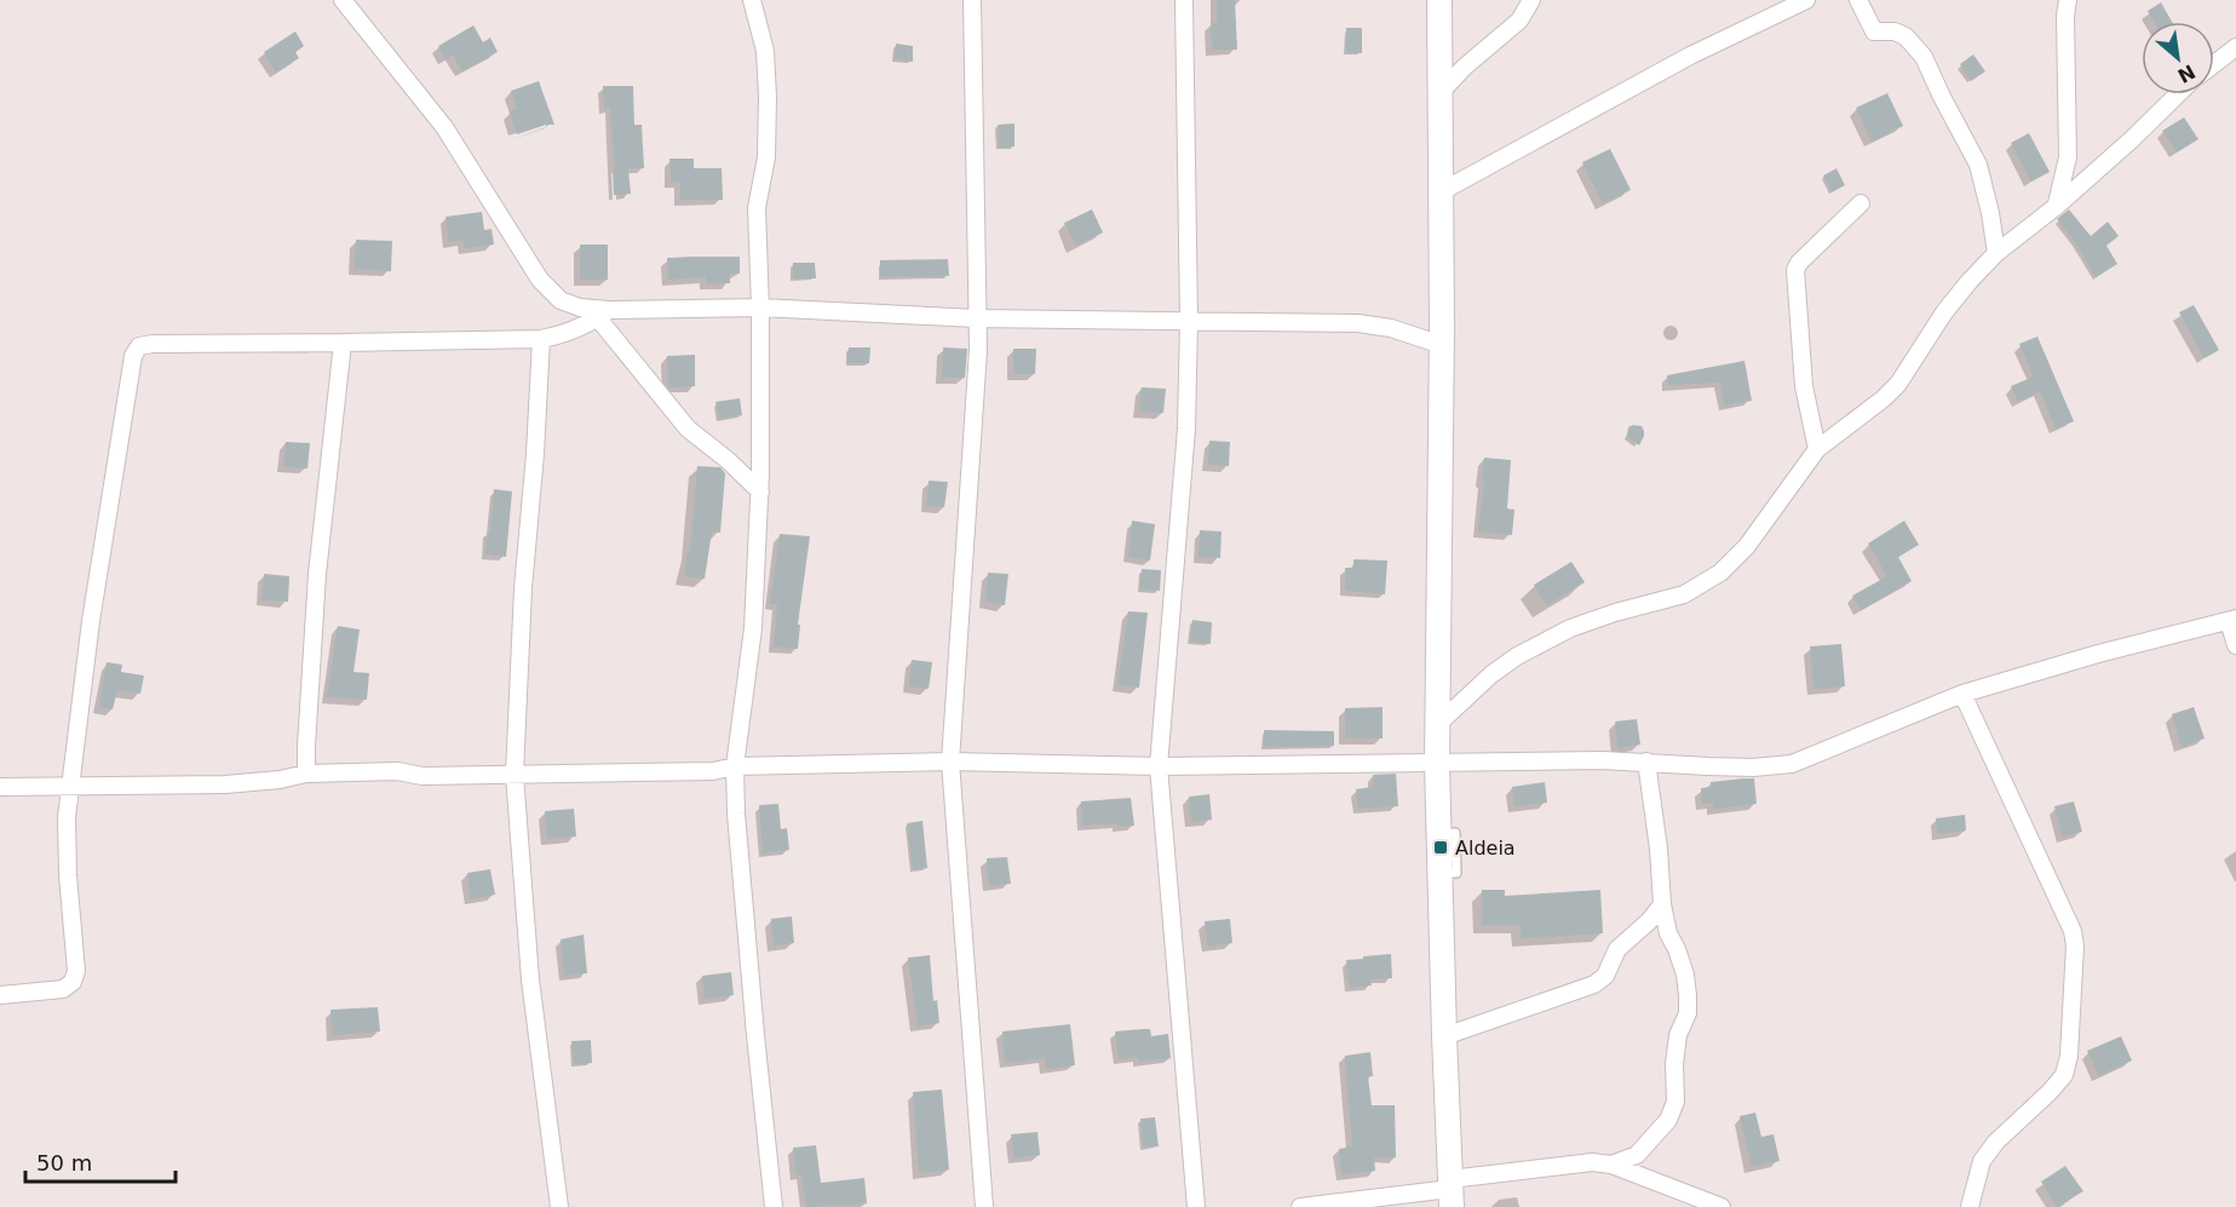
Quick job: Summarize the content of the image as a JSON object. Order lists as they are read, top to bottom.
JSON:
{
  "places": {
    "transit": ["Aldeia"]
  },
  "scale_bar": "50 m",
  "north": "bottom right"
}
